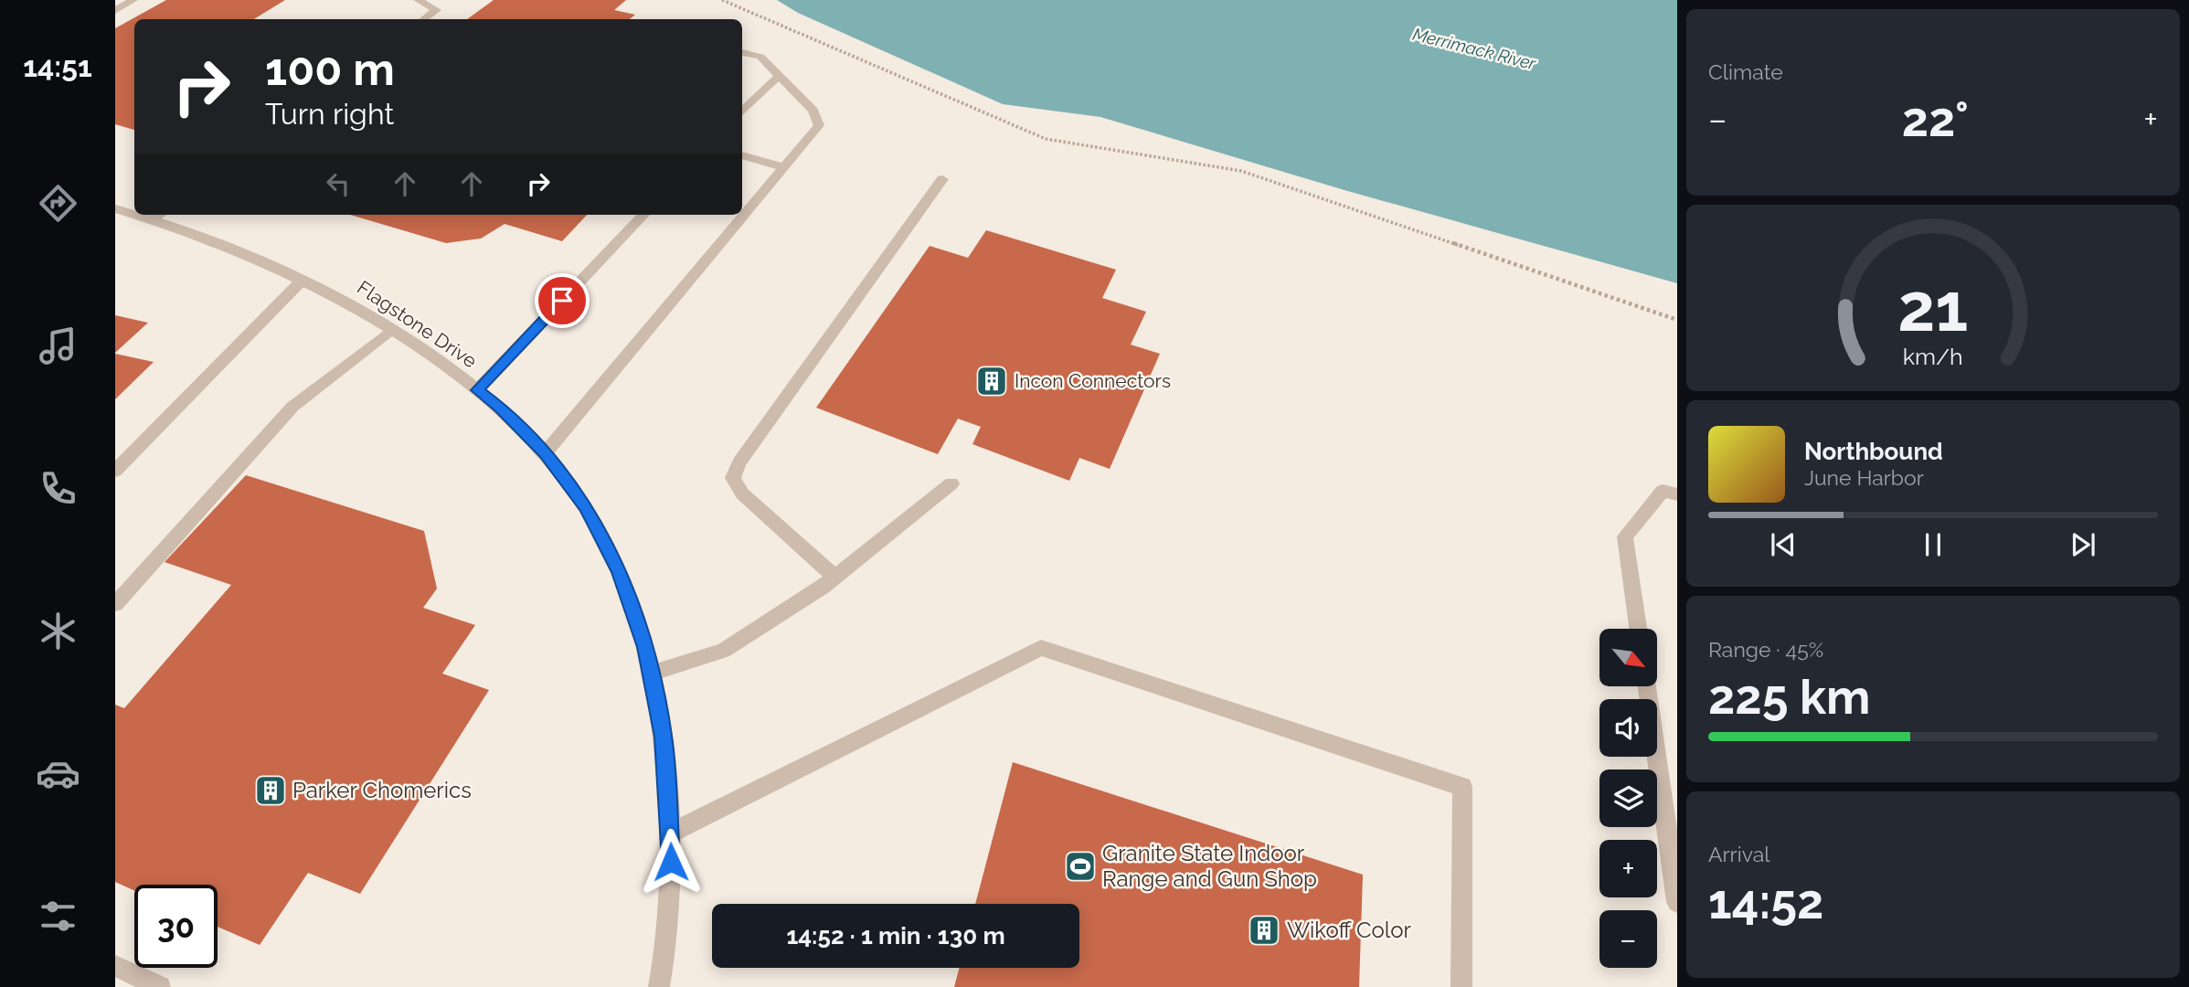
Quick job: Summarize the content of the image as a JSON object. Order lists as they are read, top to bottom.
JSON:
{
  "streets": {
    "street": ["Flagstone Drive"]
  },
  "water": ["Merrimack River"],
  "places": {
    "building": ["Incon Connectors", "Parker Chomerics", "Wikoff Color"],
    "sports": ["Granite State Indoor Range and Gun Shop"]
  },
  "north": "bottom right",
  "page": {
    "tabs": "14:51",
    "tile": [
      "Climate",
      ["Range · 45%", "225 km"],
      ["Arrival", "14:52"]
    ],
    "turn": ["100 m", "Turn right"],
    "heat": ["−", "22°", "+"],
    "song": ["Northbound", "June Harbor"],
    "map_buttons": ["+", "−"],
    "limit": "30",
    "trip": "14:52 · 1 min · 130 m",
    "gauge": ["21", "km/h"]
  }
}
